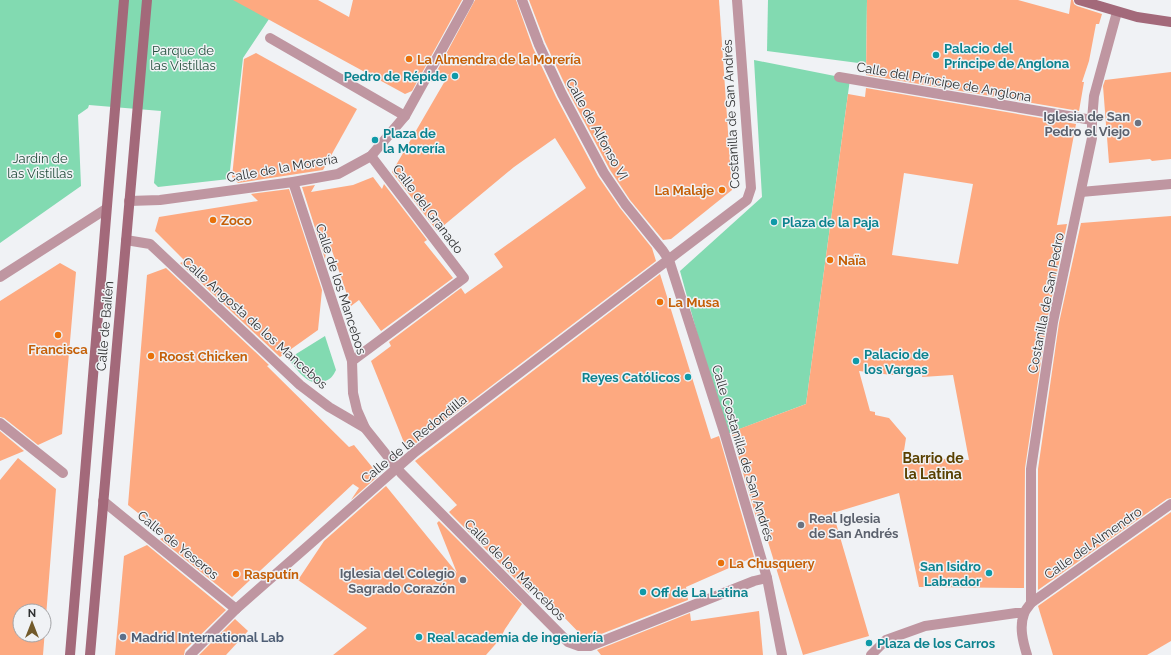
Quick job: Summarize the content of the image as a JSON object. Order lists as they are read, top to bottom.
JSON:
{
  "streets": {
    "main road": ["Calle de Bailén"],
    "street": [
      "Calle del Príncipe de Anglona",
      "Costanilla de San Andrés",
      "Calle de Alfonso VI",
      "Calle de la Morería",
      "Calle del Granado",
      "Calle de los Mancebos",
      "Costanilla de San Pedro",
      "Calle Angosta de los Mancebos",
      "Calle de la Redondilla",
      "Calle Costanilla de San Andrés",
      "Calle del Almendro",
      "Calle de Yeseros"
    ]
  },
  "crossings": [
    ["Calle del Príncipe de Anglona", "Costanilla de San Pedro"],
    ["Costanilla de San Andrés", "Calle de Alfonso VI"],
    ["Costanilla de San Andrés", "Calle de la Redondilla"],
    ["Costanilla de San Andrés", "Calle Costanilla de San Andrés"],
    ["Calle de Alfonso VI", "Calle de la Redondilla"],
    ["Calle de Alfonso VI", "Calle Costanilla de San Andrés"],
    ["Calle de la Morería", "Calle del Granado"],
    ["Calle de la Morería", "Calle de los Mancebos"],
    ["Calle de la Morería", "Calle de Bailén"],
    ["Calle del Granado", "Calle de los Mancebos"],
    ["Calle de los Mancebos", "Calle Angosta de los Mancebos"],
    ["Calle de los Mancebos", "Calle de la Redondilla"],
    ["Calle de los Mancebos", "Calle Costanilla de San Andrés"],
    ["Costanilla de San Pedro", "Calle del Almendro"],
    ["Calle Angosta de los Mancebos", "Calle de Bailén"],
    ["Calle Angosta de los Mancebos", "Calle de la Redondilla"],
    ["Calle de Bailén", "Calle de Yeseros"],
    ["Calle de la Redondilla", "Calle Costanilla de San Andrés"],
    ["Calle de la Redondilla", "Calle de Yeseros"]
  ],
  "districts": ["Barrio de la Latina"],
  "parks": ["Parque de las Vistillas", "Jardín de las Vistillas"],
  "places": [
    "Palacio del Príncipe de Anglona",
    "La Almendra de la Morería",
    "Pedro de Répide",
    "Iglesia de San Pedro el Viejo",
    "Plaza de la Morería",
    "La Malaje",
    "Zoco",
    "Plaza de la Paja",
    "Naïa",
    "La Musa",
    "Francisca",
    "Roost Chicken",
    "Palacio de los Vargas",
    "Reyes Católicos",
    "Real Iglesia de San Andrés",
    "La Chusquery",
    "San Isidro Labrador",
    "Rasputín",
    "Iglesia del Colegio Sagrado Corazón",
    "Off de La Latina",
    "Madrid International Lab",
    "Real academia de ingeniería",
    "Plaza de los Carros"
  ],
  "north": "top"
}
